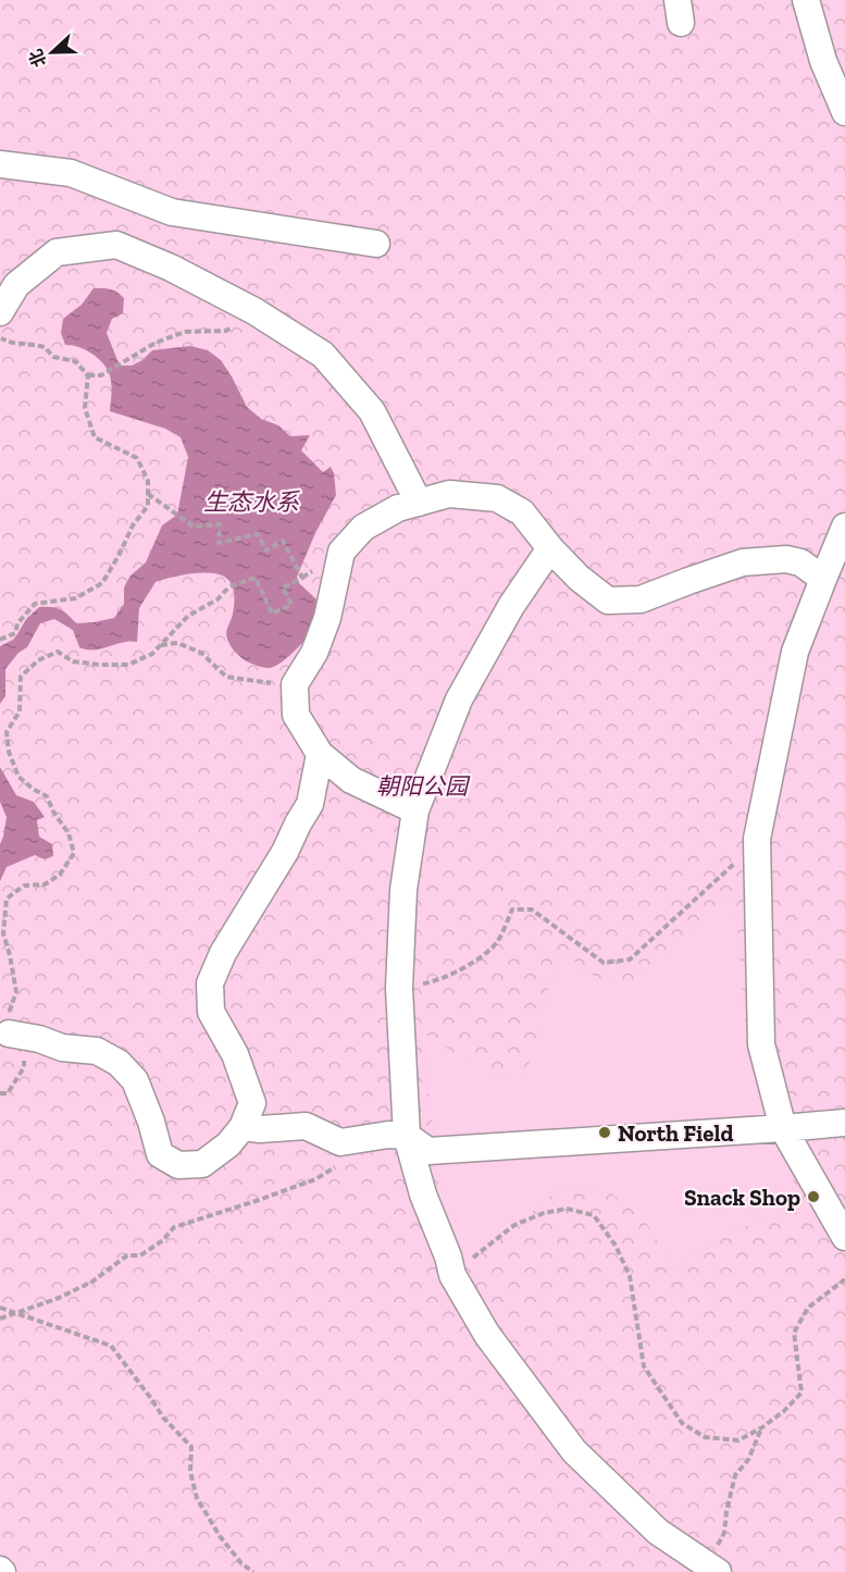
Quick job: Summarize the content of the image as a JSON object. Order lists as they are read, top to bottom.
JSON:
{
  "water": ["生态水系"],
  "parks": ["朝阳公园"],
  "places": ["North Field", "Snack Shop"],
  "north": "left"
}
